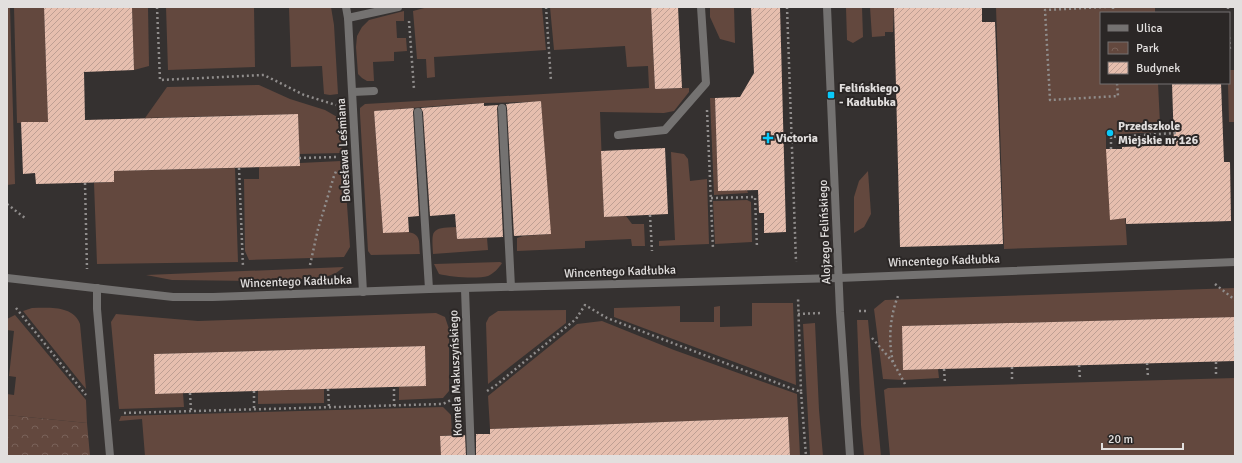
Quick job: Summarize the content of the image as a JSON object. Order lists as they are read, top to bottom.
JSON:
{
  "streets": {
    "street": [
      "Bolesława Leśmiana",
      "Alojzego Felińskiego",
      "Wincentego Kadłubka",
      "Kornela Makuszyńskiego"
    ]
  },
  "crossings": [
    ["Bolesława Leśmiana", "Wincentego Kadłubka"],
    ["Alojzego Felińskiego", "Wincentego Kadłubka"],
    ["Wincentego Kadłubka", "Kornela Makuszyńskiego"]
  ],
  "places": {
    "transit": ["Felińskiego - Kadłubka"],
    "other": ["Przedszkole Miejskie nr 126"],
    "health": ["Victoria"]
  },
  "legend": ["Ulica", "Park", "Budynek"],
  "scale_bar": "20 m"
}
